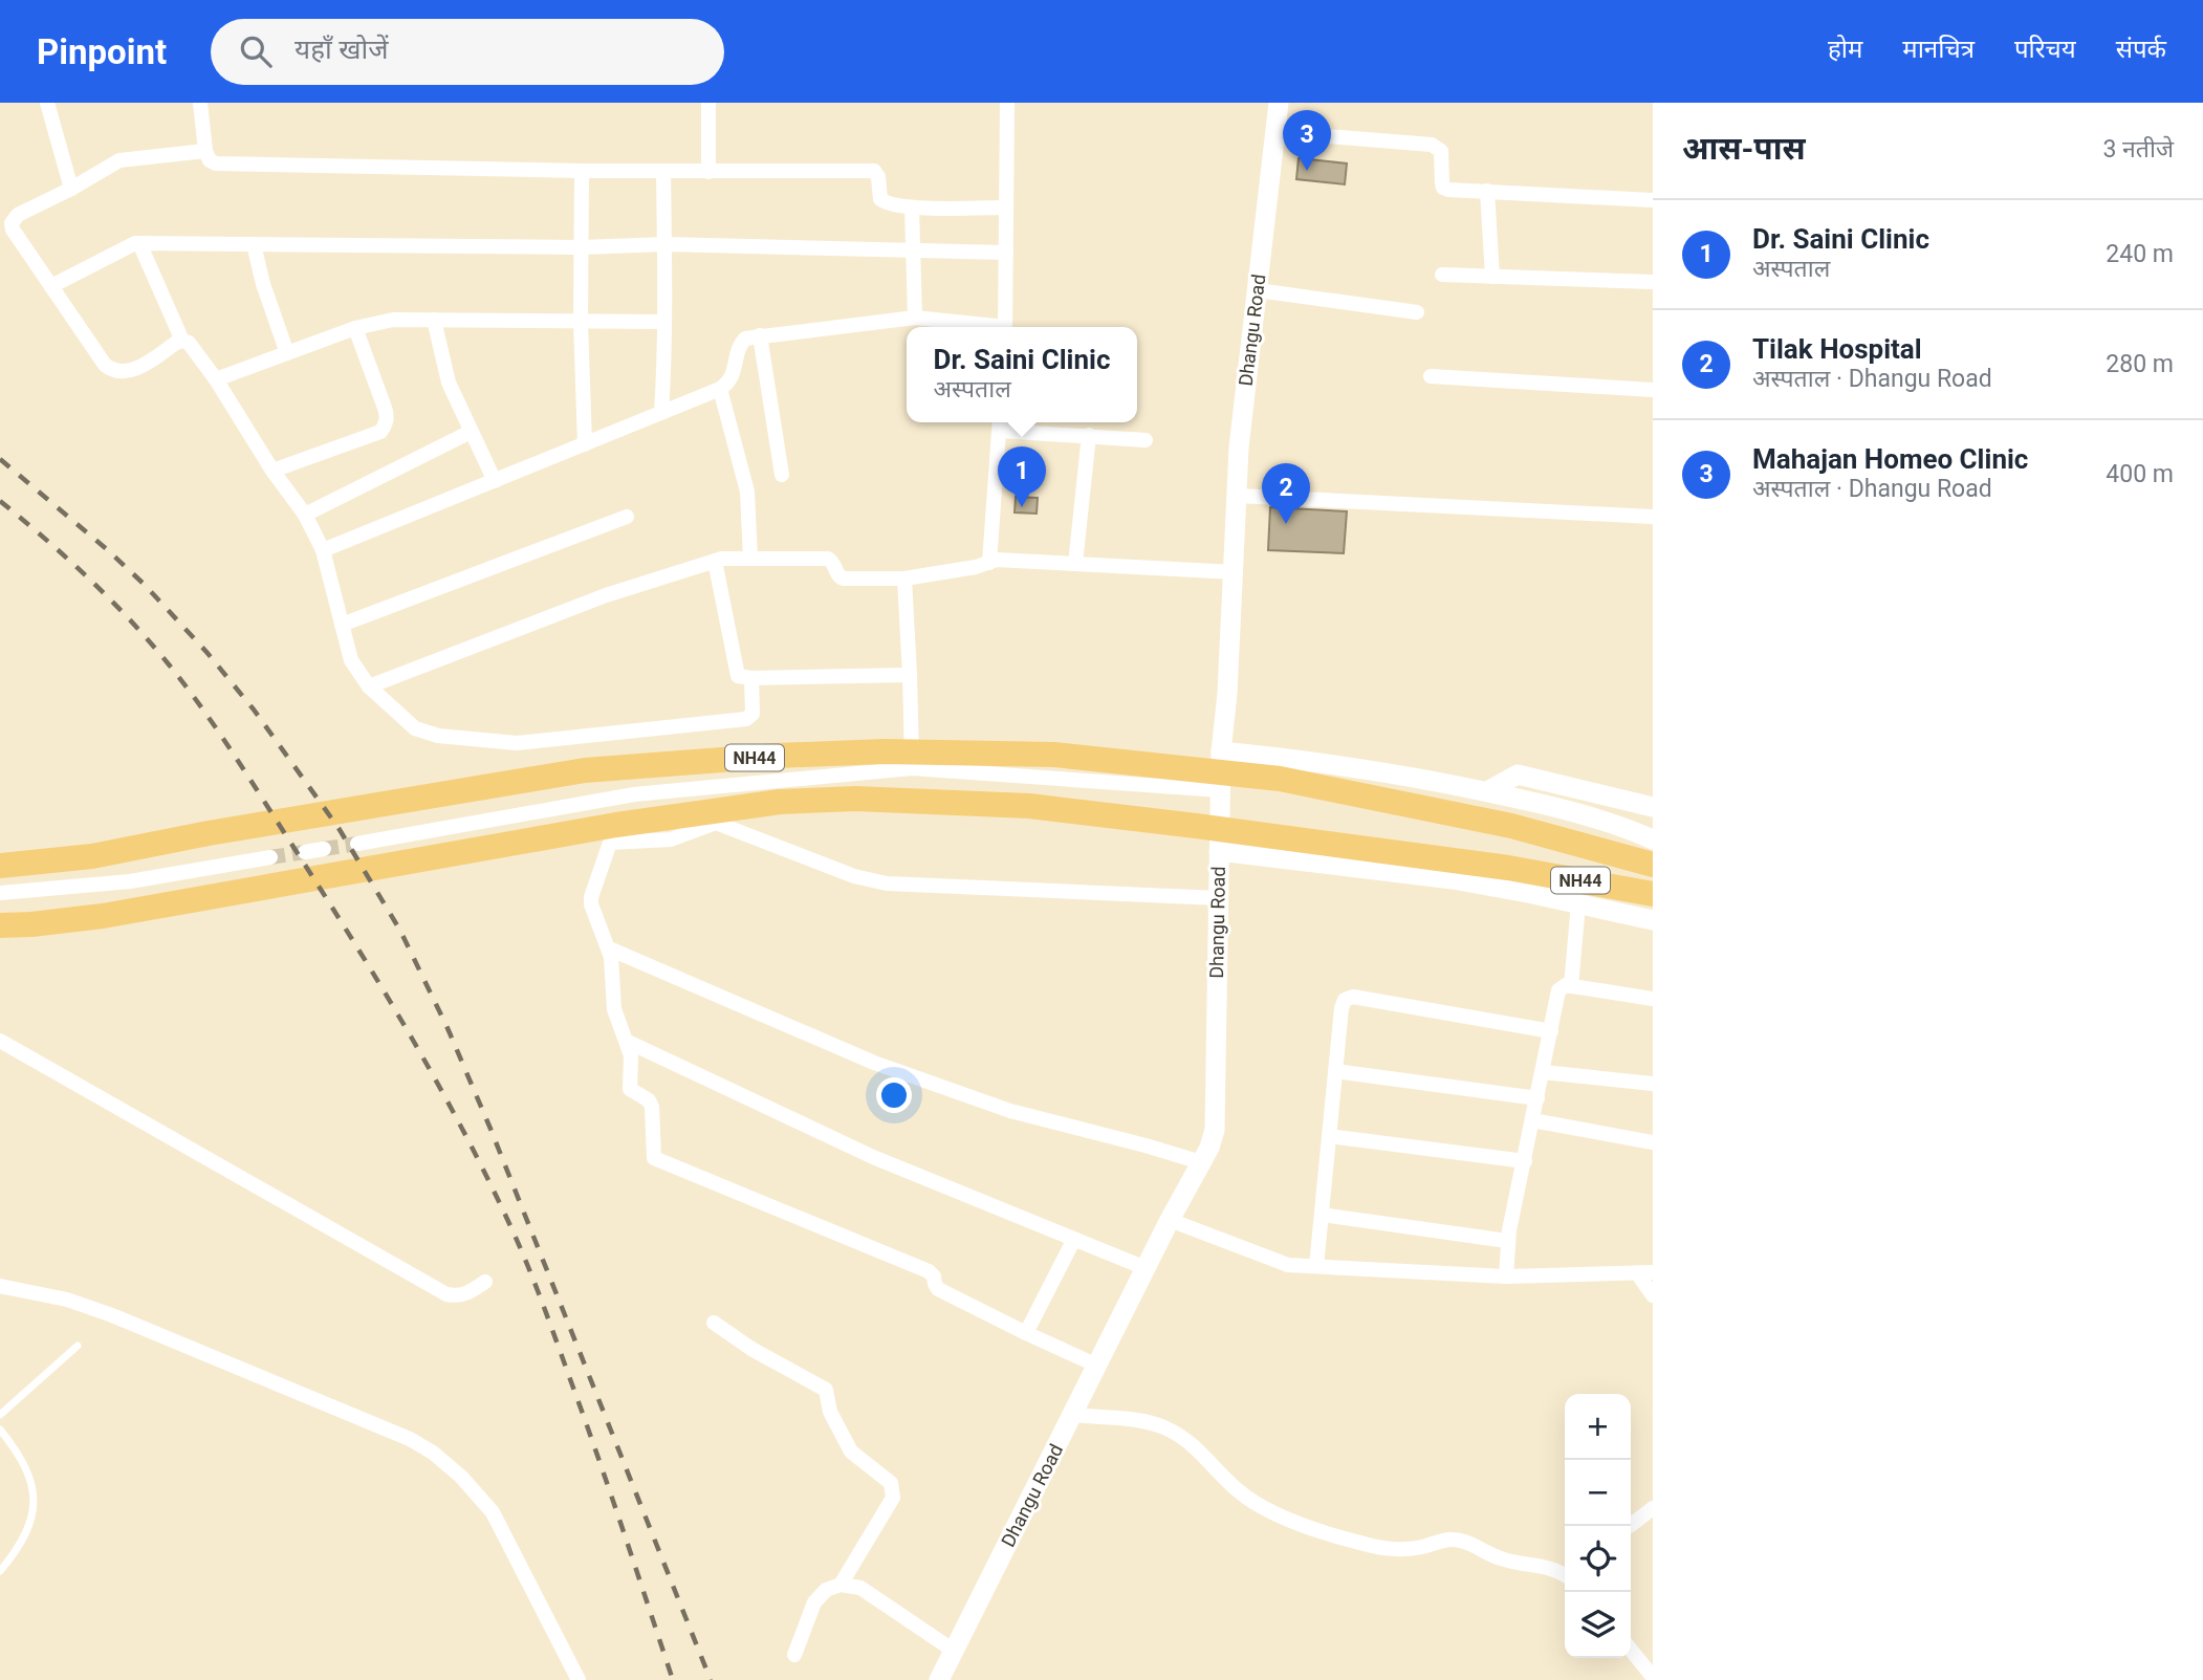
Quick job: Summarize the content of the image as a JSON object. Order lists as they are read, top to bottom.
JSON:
{
  "streets": {
    "highway": ["NH44"],
    "street": ["Dhangu Road"]
  },
  "page": {
    "header": "Pinpoint",
    "search": "यहाँ खोजें",
    "nav": [
      "होम",
      "मानचित्र",
      "परिचय",
      "संपर्क"
    ],
    "heading": ["आस-पास", "3 नतीजे"],
    "pins": ["3", "1", "2"],
    "list": [
      {
        "mark": "1",
        "name": "Dr. Saini Clinic",
        "note": "अस्पताल",
        "value": "240 m"
      },
      {
        "mark": "2",
        "name": "Tilak Hospital",
        "note": "अस्पताल · Dhangu Road",
        "value": "280 m"
      },
      {
        "mark": "3",
        "name": "Mahajan Homeo Clinic",
        "note": "अस्पताल · Dhangu Road",
        "value": "400 m"
      }
    ],
    "popup": ["Dr. Saini Clinic", "अस्पताल"],
    "map_buttons": ["+", "−"]
  }
}
